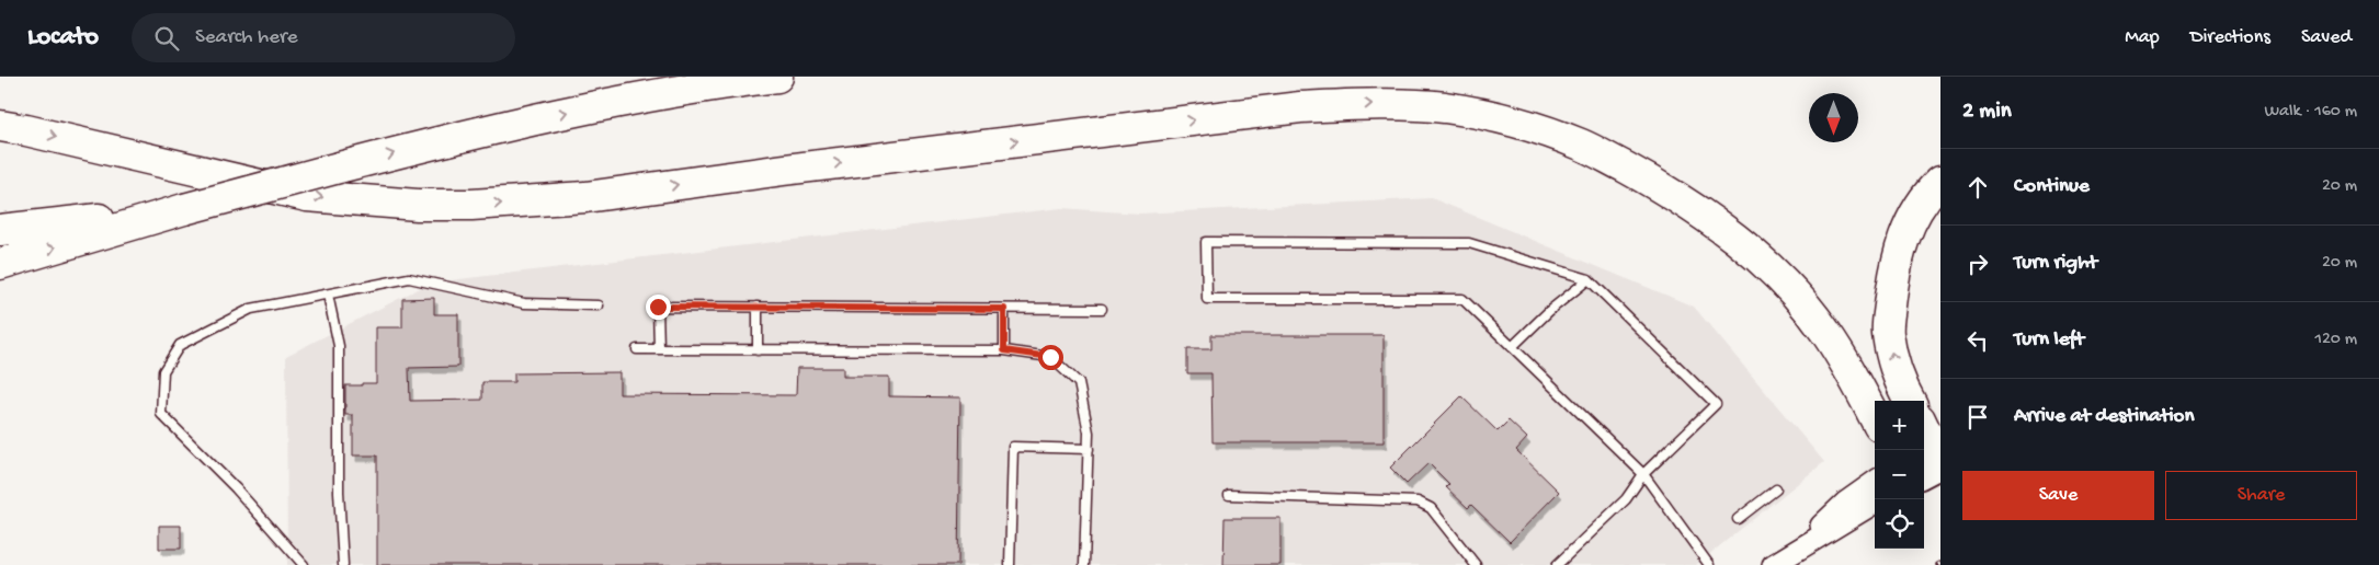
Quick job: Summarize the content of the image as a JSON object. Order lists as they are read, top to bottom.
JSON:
{
  "north": "bottom",
  "page": {
    "header": "Locato",
    "search": "Search here",
    "nav": ["Map", "Directions", "Saved"],
    "heading": ["2 min", "Walk · 160 m"],
    "list": [
      ["Continue", "20 m"],
      ["Turn right", "20 m"],
      ["Turn left", "120 m"],
      "Arrive at destination"
    ],
    "map_buttons": ["+", "−"],
    "buttons": ["Save", "Share"]
  }
}
